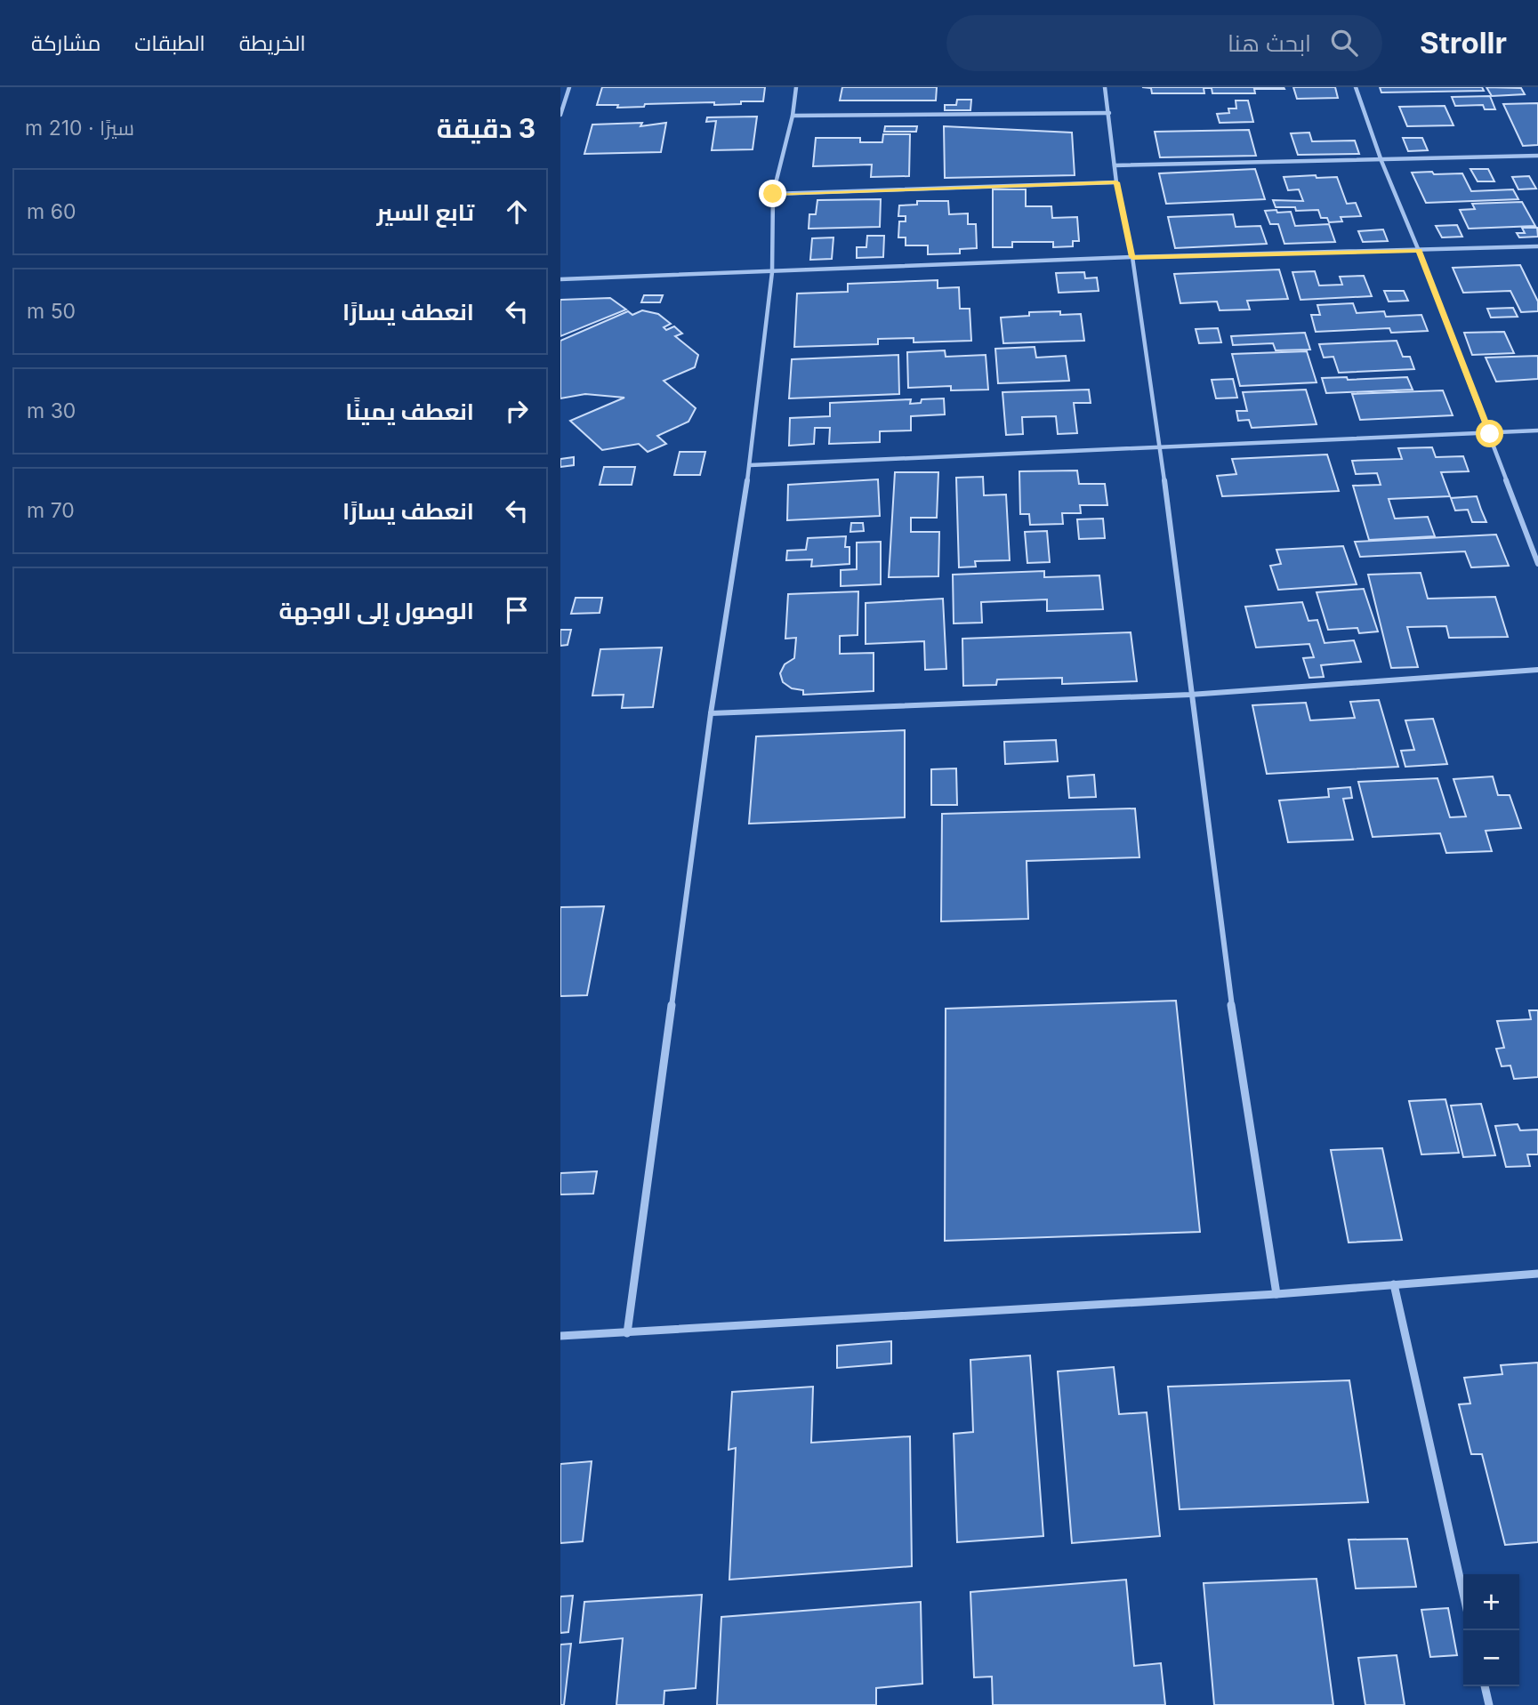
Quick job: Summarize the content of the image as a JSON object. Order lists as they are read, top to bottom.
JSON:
{
  "page": {
    "header": "Strollr",
    "search": "ابحث هنا",
    "nav": ["الخريطة", "الطبقات", "مشاركة"],
    "heading": ["3 دقيقة", "سيرًا · 210 m"],
    "list": [
      ["تابع السير", "60 m"],
      ["انعطف يسارًا", "50 m"],
      ["انعطف يمينًا", "30 m"],
      ["انعطف يسارًا", "70 m"],
      "الوصول إلى الوجهة"
    ],
    "map_buttons": ["+", "−"]
  }
}
